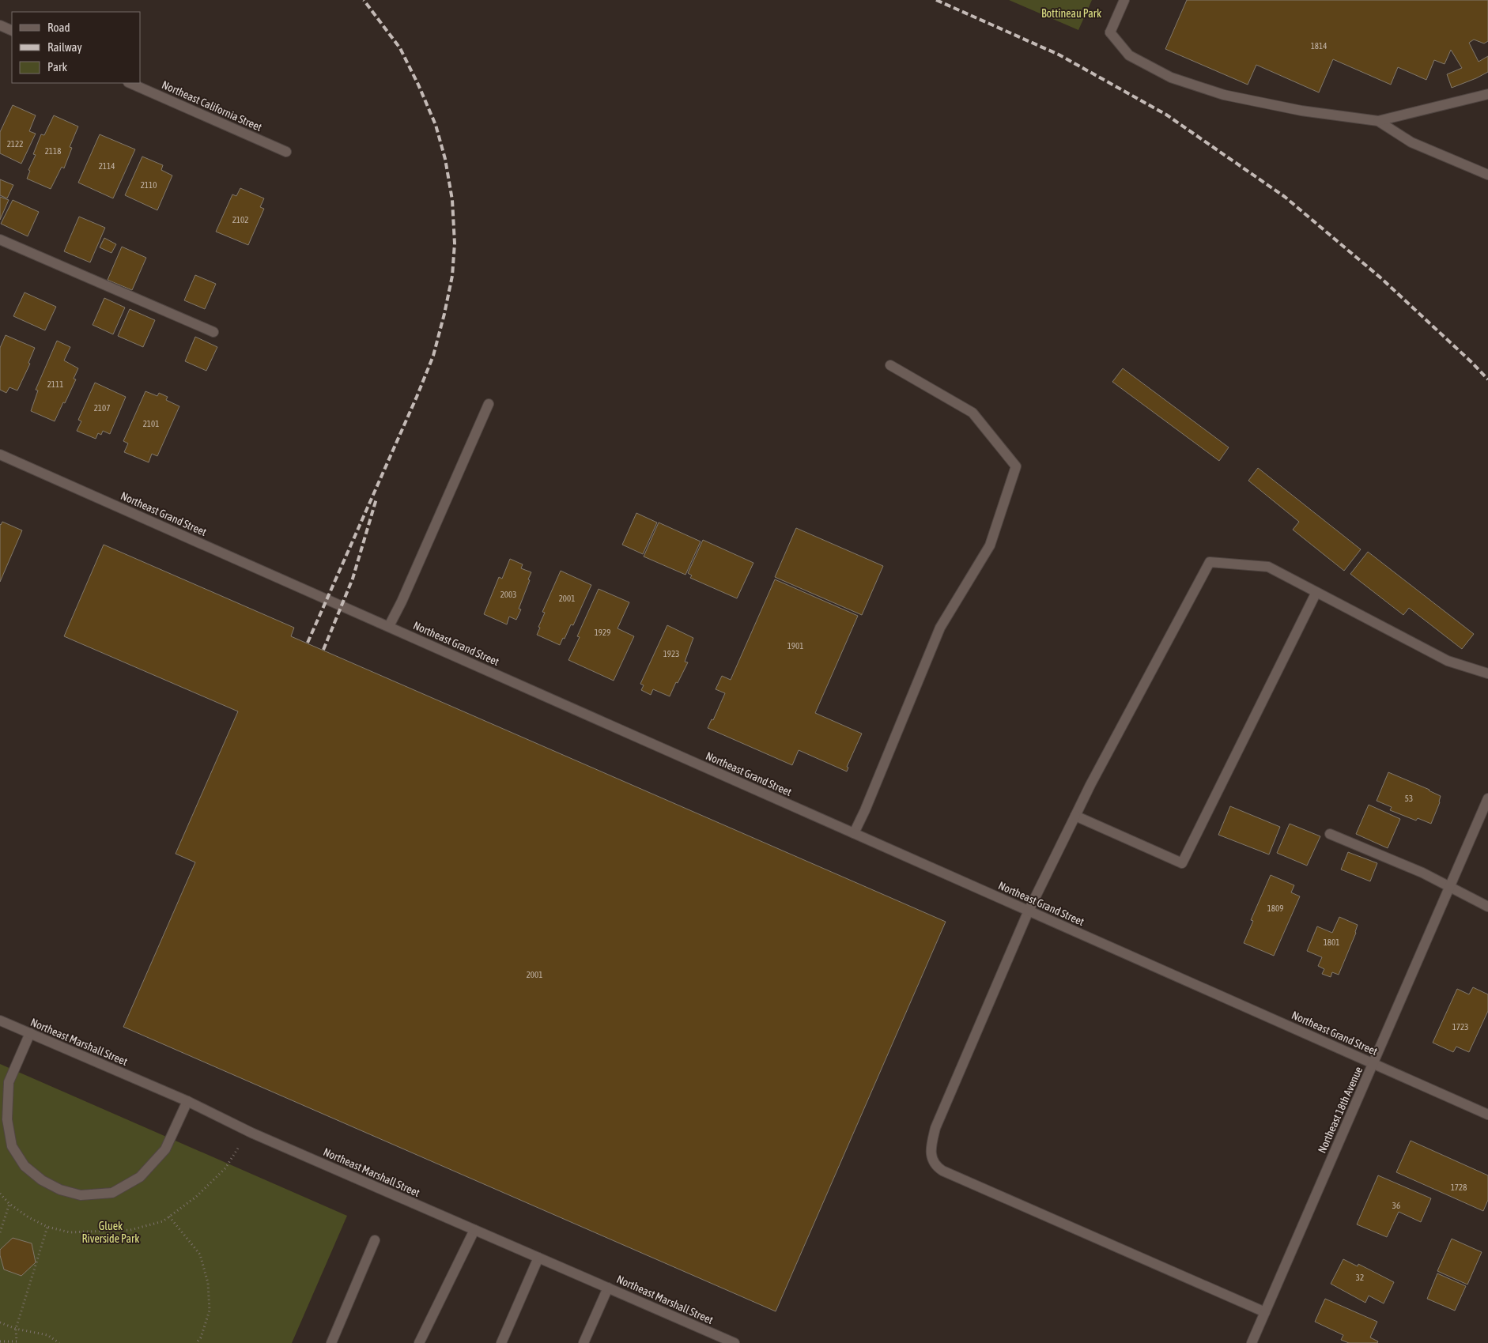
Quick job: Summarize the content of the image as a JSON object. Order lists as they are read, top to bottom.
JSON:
{
  "streets": {
    "street": [
      "Northeast California Street",
      "Northeast Grand Street",
      "Northeast Marshall Street",
      "Northeast 18th Avenue"
    ]
  },
  "crossings": [
    ["Northeast Grand Street", "Northeast 18th Avenue"]
  ],
  "parks": ["Bottineau Park", "Gluek Riverside Park"],
  "house_numbers": [
    "1814",
    "2122",
    "2118",
    "2114",
    "2110",
    "2102",
    "2111",
    "2107",
    "2101",
    "2003",
    "2001",
    "1929",
    "1901",
    "1923",
    "53",
    "1809",
    "1801",
    "2001",
    "1723",
    "1728",
    "36",
    "32"
  ],
  "legend": ["Road", "Railway", "Park"]
}
